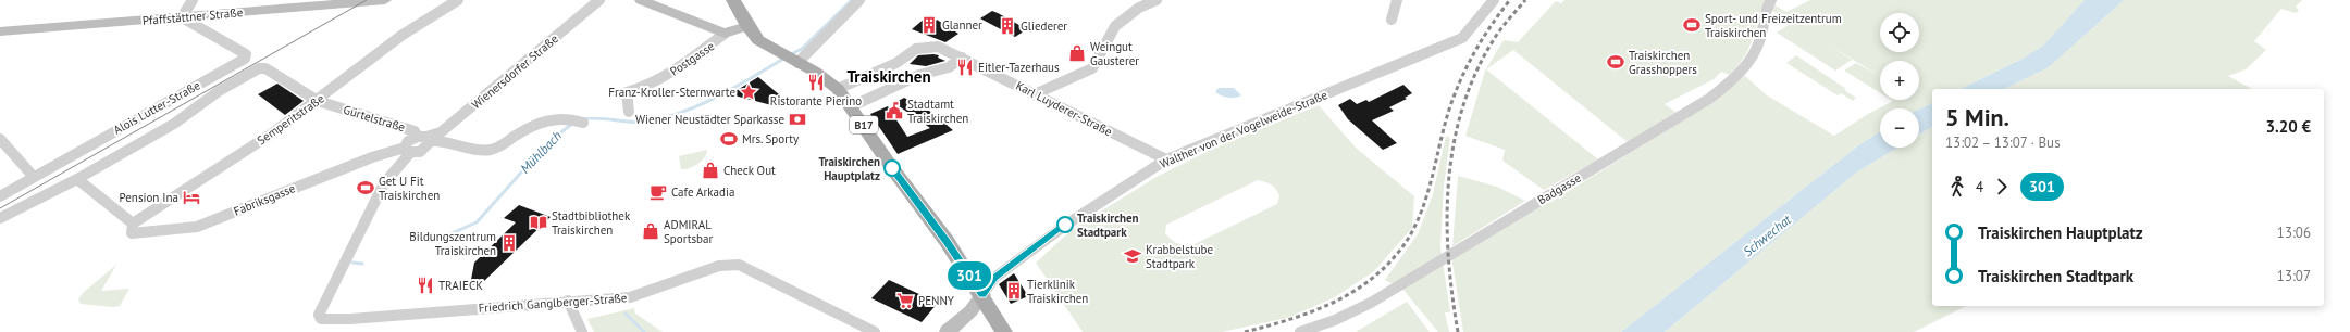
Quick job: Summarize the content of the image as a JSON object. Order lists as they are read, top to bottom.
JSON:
{
  "streets": {
    "main road": ["Pfaffstättner Straße", "B17"],
    "street": [
      "Postgasse",
      "Wienersdorfer Straße",
      "Alois Lutter-Straße",
      "Karl Luyderer-Straße",
      "Gürtelstraße",
      "Semperitstraße",
      "Walther von der Vogelweide-Straße",
      "Badgasse",
      "Fabriksgasse",
      "Friedrich Ganglberger-Straße"
    ]
  },
  "crossings": [
    ["Pfaffstättner Straße", "Alois Lutter-Straße"],
    ["Wienersdorfer Straße", "Gürtelstraße"],
    ["Wienersdorfer Straße", "Fabriksgasse"],
    ["Wienersdorfer Straße", "Friedrich Ganglberger-Straße"],
    ["Alois Lutter-Straße", "Gürtelstraße"],
    ["Karl Luyderer-Straße", "B17"],
    ["Karl Luyderer-Straße", "Walther von der Vogelweide-Straße"],
    ["Gürtelstraße", "Semperitstraße"],
    ["Semperitstraße", "Fabriksgasse"],
    ["B17", "Walther von der Vogelweide-Straße"],
    ["Fabriksgasse", "Friedrich Ganglberger-Straße"]
  ],
  "districts": ["Traiskirchen"],
  "water": ["Mühlbach", "Schwechat"],
  "places": {
    "building": [
      "Glanner",
      "Gliederer",
      "Bildungszentrum Traiskirchen",
      "Tierklinik Traiskirchen"
    ],
    "sports": [
      "Sport- und Freizeitzentrum Traiskirchen",
      "Traiskirchen Grasshoppers",
      "Mrs. Sporty",
      "Get U Fit Traiskirchen"
    ],
    "shop": ["Weingut Gausterer", "Check Out", "ADMIRAL Sportsbar"],
    "restaurant": ["Eitler-Tazerhaus", "Ristorante Pierino", "TRAIECK"],
    "place": ["Franz-Kroller-Sternwarte"],
    "public building": ["Stadtamt Traiskirchen"],
    "bank": ["Wiener Neustädter Sparkasse"],
    "other": ["Traiskirchen Hauptplatz", "Traiskirchen Stadtpark"],
    "cafe": ["Cafe Arkadia"],
    "hotel": ["Pension Ina"],
    "library": ["Stadtbibliothek Traiskirchen"],
    "school or university": ["Krabbelstube Stadtpark"],
    "supermarket": ["PENNY"]
  },
  "lines": ["bus line 301"],
  "page": {
    "on_map": "301",
    "map_buttons": ["+", "−"],
    "heading": ["5 Min.", "13:02 – 13:07 · Bus", "3.20 €"],
    "legs": ["4", "301"],
    "list": [
      {
        "name": "Traiskirchen Hauptplatz",
        "value": "13:06"
      },
      {
        "name": "Traiskirchen Stadtpark",
        "value": "13:07"
      }
    ]
  }
}
